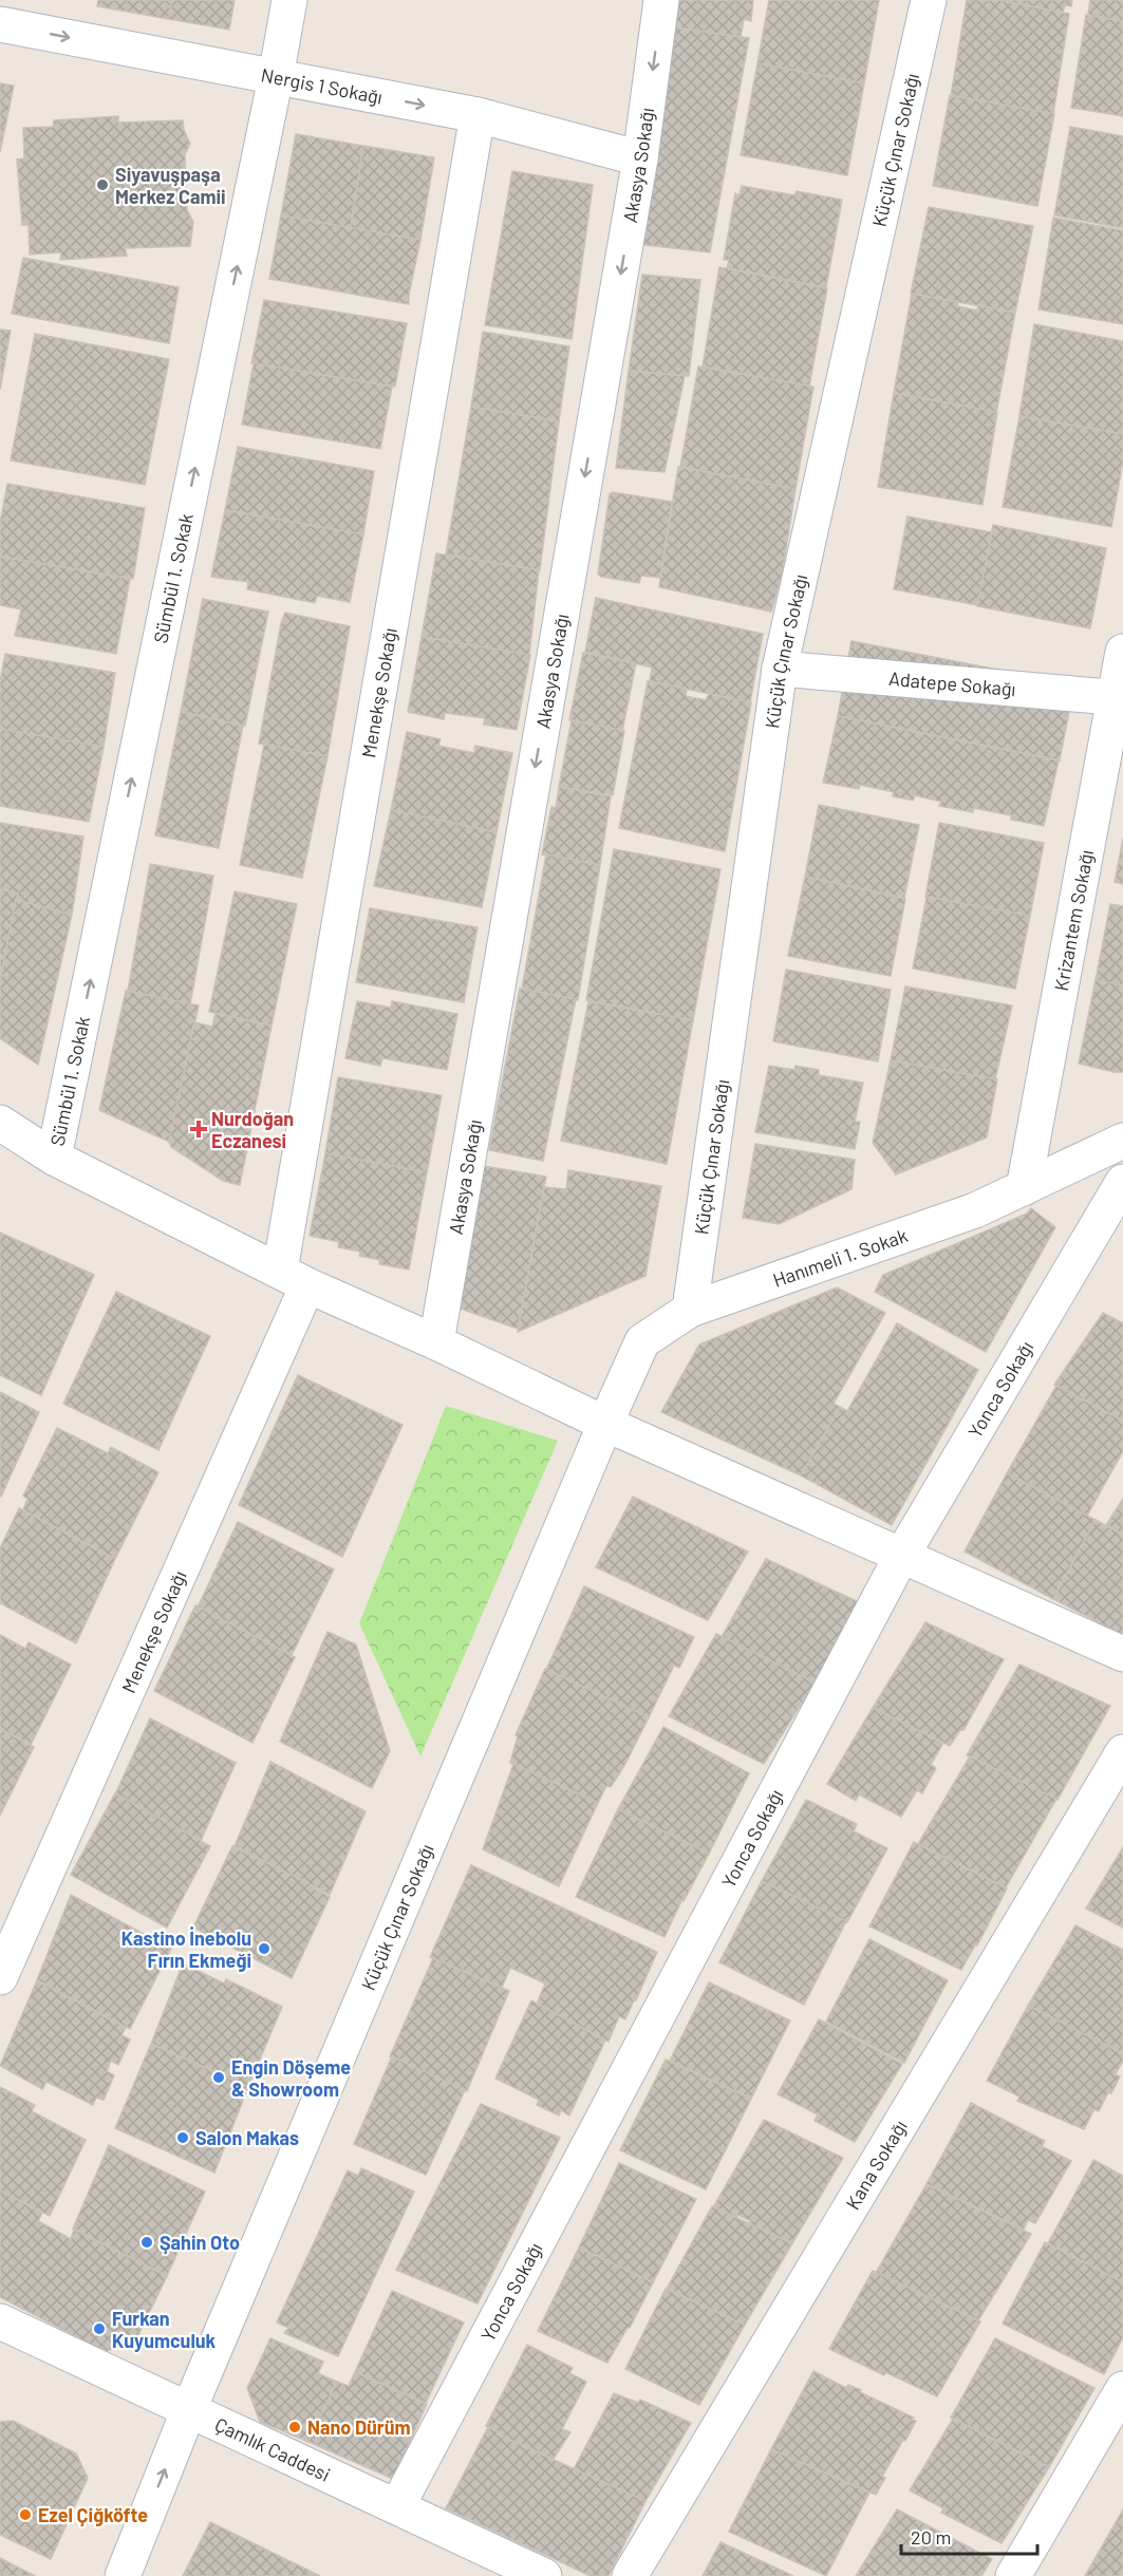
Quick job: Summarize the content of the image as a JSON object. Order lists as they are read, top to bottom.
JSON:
{
  "streets": {
    "street": [
      "Nergis 1 Sokağı",
      "Küçük Çınar Sokağı",
      "Akasya Sokağı",
      "Sümbül 1. Sokak",
      "Adatepe Sokağı",
      "Menekşe Sokağı",
      "Krizantem Sokağı",
      "Hanımeli 1. Sokak",
      "Yonca Sokağı",
      "Kana Sokağı",
      "Çamlık Caddesi"
    ]
  },
  "crossings": [
    ["Nergis 1 Sokağı", "Akasya Sokağı"],
    ["Nergis 1 Sokağı", "Sümbül 1. Sokak"],
    ["Nergis 1 Sokağı", "Menekşe Sokağı"],
    ["Küçük Çınar Sokağı", "Adatepe Sokağı"],
    ["Küçük Çınar Sokağı", "Hanımeli 1. Sokak"],
    ["Küçük Çınar Sokağı", "Çamlık Caddesi"],
    ["Adatepe Sokağı", "Krizantem Sokağı"],
    ["Krizantem Sokağı", "Hanımeli 1. Sokak"],
    ["Yonca Sokağı", "Çamlık Caddesi"]
  ],
  "one_way": ["Nergis 1 Sokağı", "Akasya Sokağı", "Sümbül 1. Sokak"],
  "places": {
    "other": [
      "Siyavuşpaşa Merkez Camii",
      "Kastino İnebolu Fırın Ekmeği",
      "Engin Döşeme & Showroom",
      "Salon Makas",
      "Şahin Oto",
      "Furkan Kuyumculuk",
      "Nano Dürüm",
      "Ezel Çiğköfte"
    ],
    "health": ["Nurdoğan Eczanesi"]
  },
  "scale_bar": "20 m"
}
